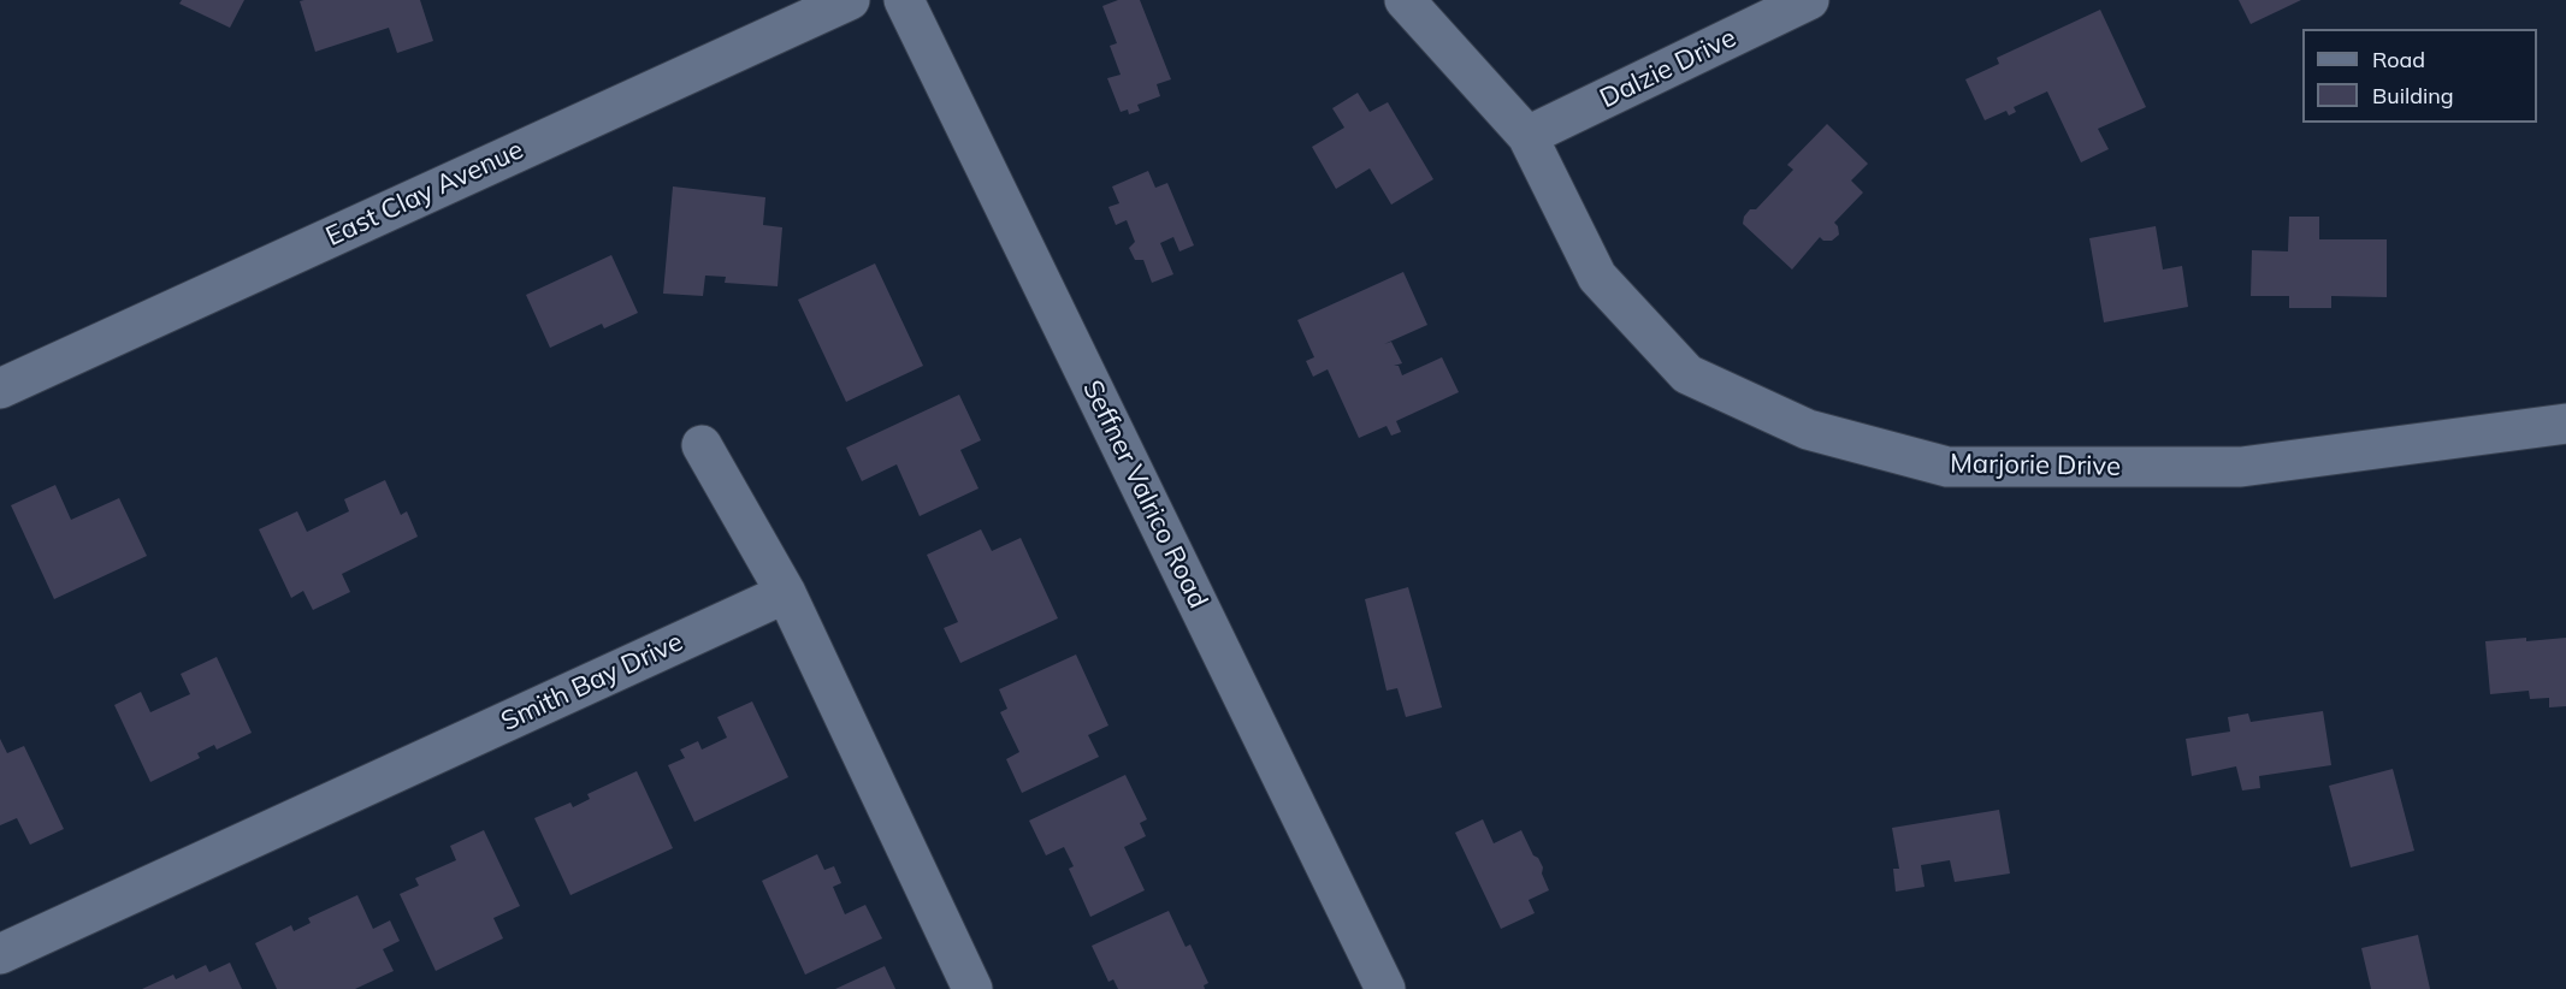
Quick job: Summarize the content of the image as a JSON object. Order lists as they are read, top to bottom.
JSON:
{
  "streets": {
    "street": [
      "Dalzie Drive",
      "East Clay Avenue",
      "Marjorie Drive",
      "Seffner Valrico Road",
      "Smith Bay Drive"
    ]
  },
  "crossings": [
    ["Dalzie Drive", "Marjorie Drive"]
  ],
  "legend": ["Road", "Building"]
}
